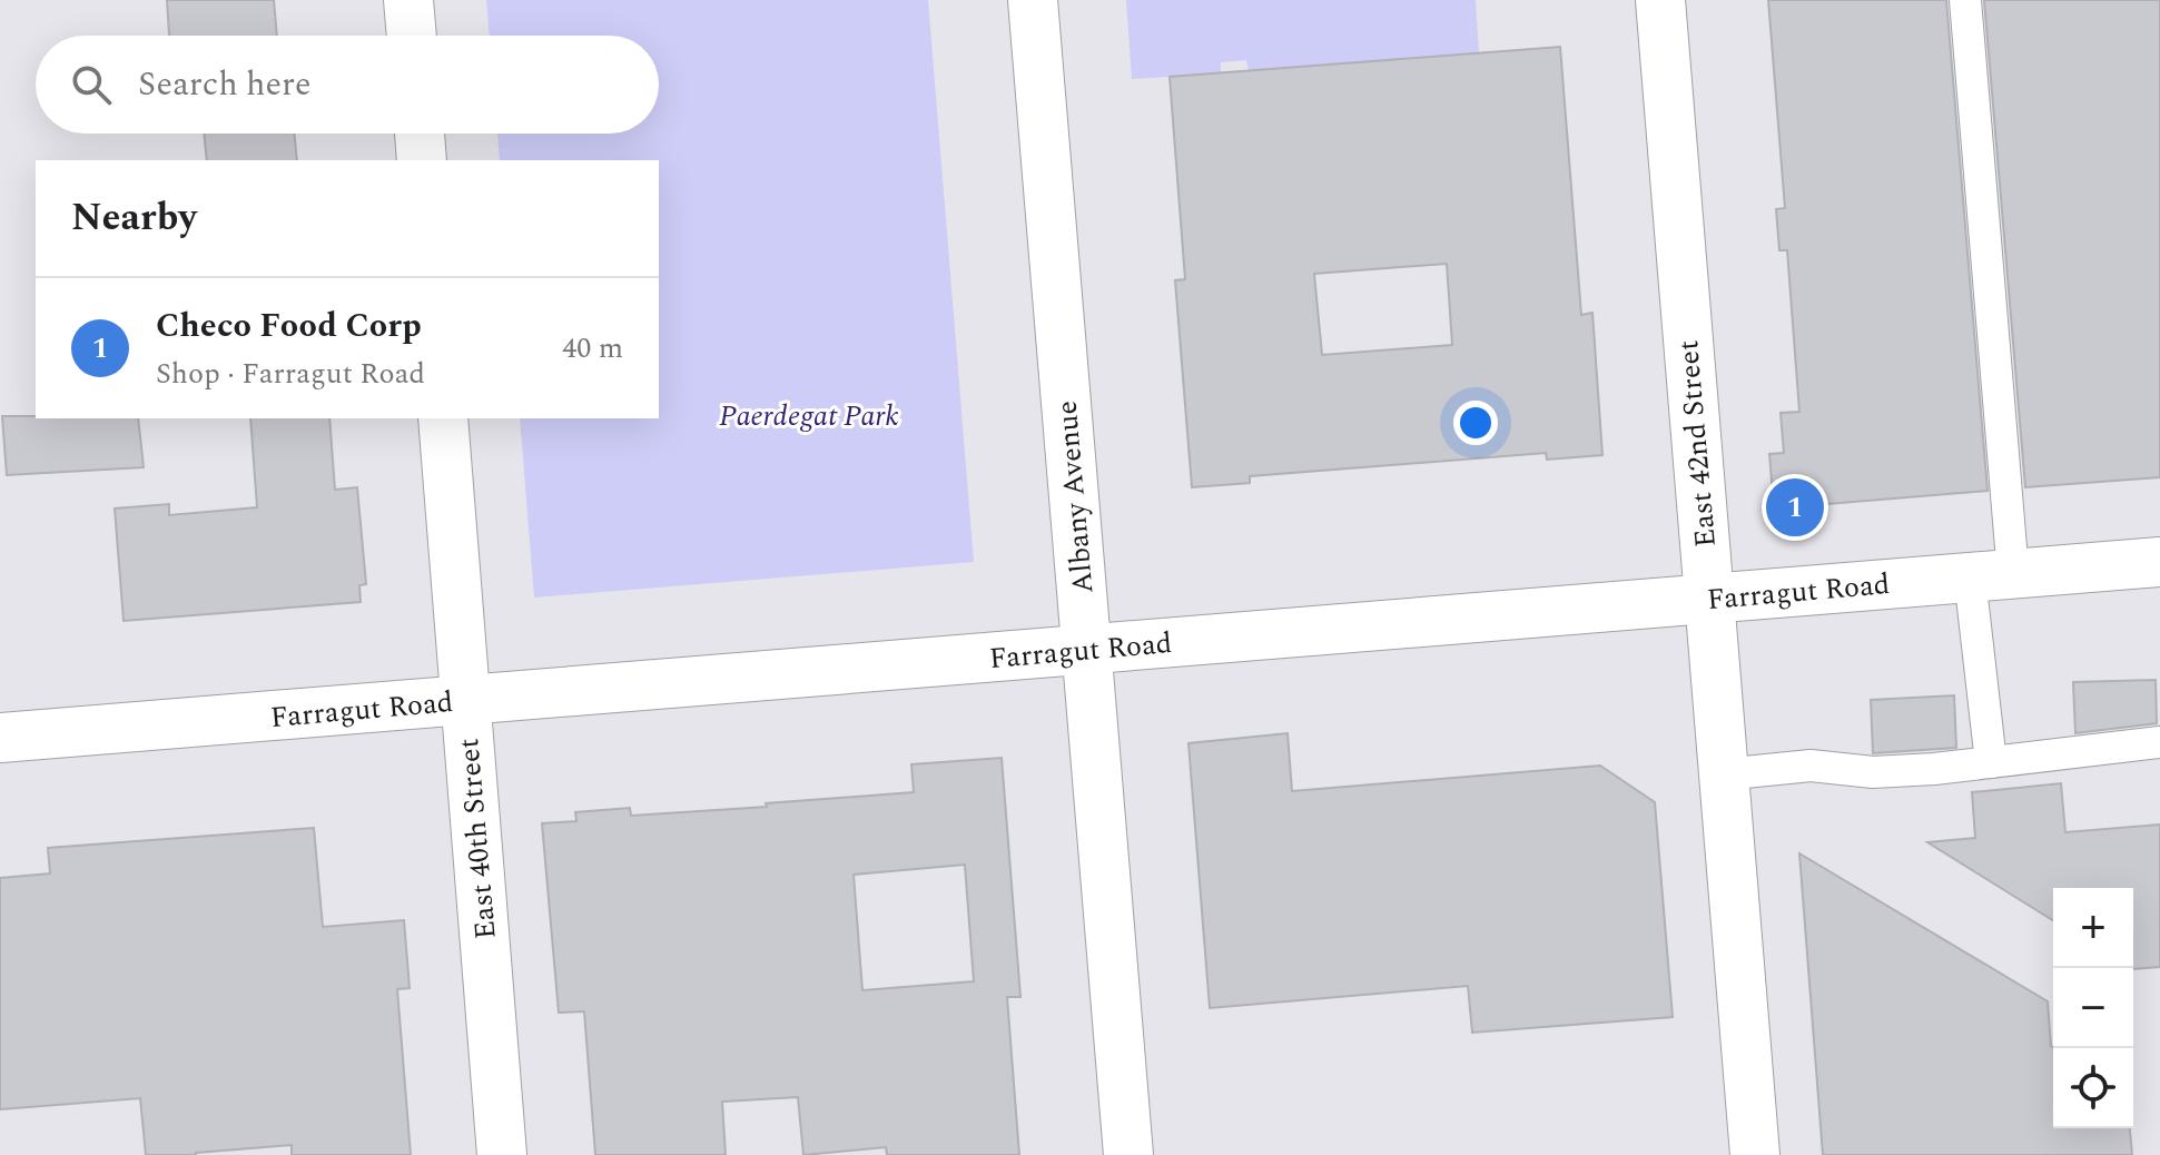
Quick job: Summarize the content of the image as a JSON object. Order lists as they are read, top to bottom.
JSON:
{
  "streets": {
    "street": [
      "East 42nd Street",
      "Albany Avenue",
      "Farragut Road",
      "East 40th Street"
    ]
  },
  "crossings": [
    ["East 42nd Street", "Farragut Road"],
    ["Albany Avenue", "Farragut Road"],
    ["Farragut Road", "East 40th Street"]
  ],
  "parks": ["Paerdegat Park"],
  "page": {
    "search": "Search here",
    "heading": "Nearby",
    "list": [
      {
        "mark": "1",
        "name": "Checo Food Corp",
        "note": "Shop · Farragut Road",
        "value": "40 m"
      }
    ],
    "pins": "1",
    "map_buttons": ["+", "−"]
  }
}
